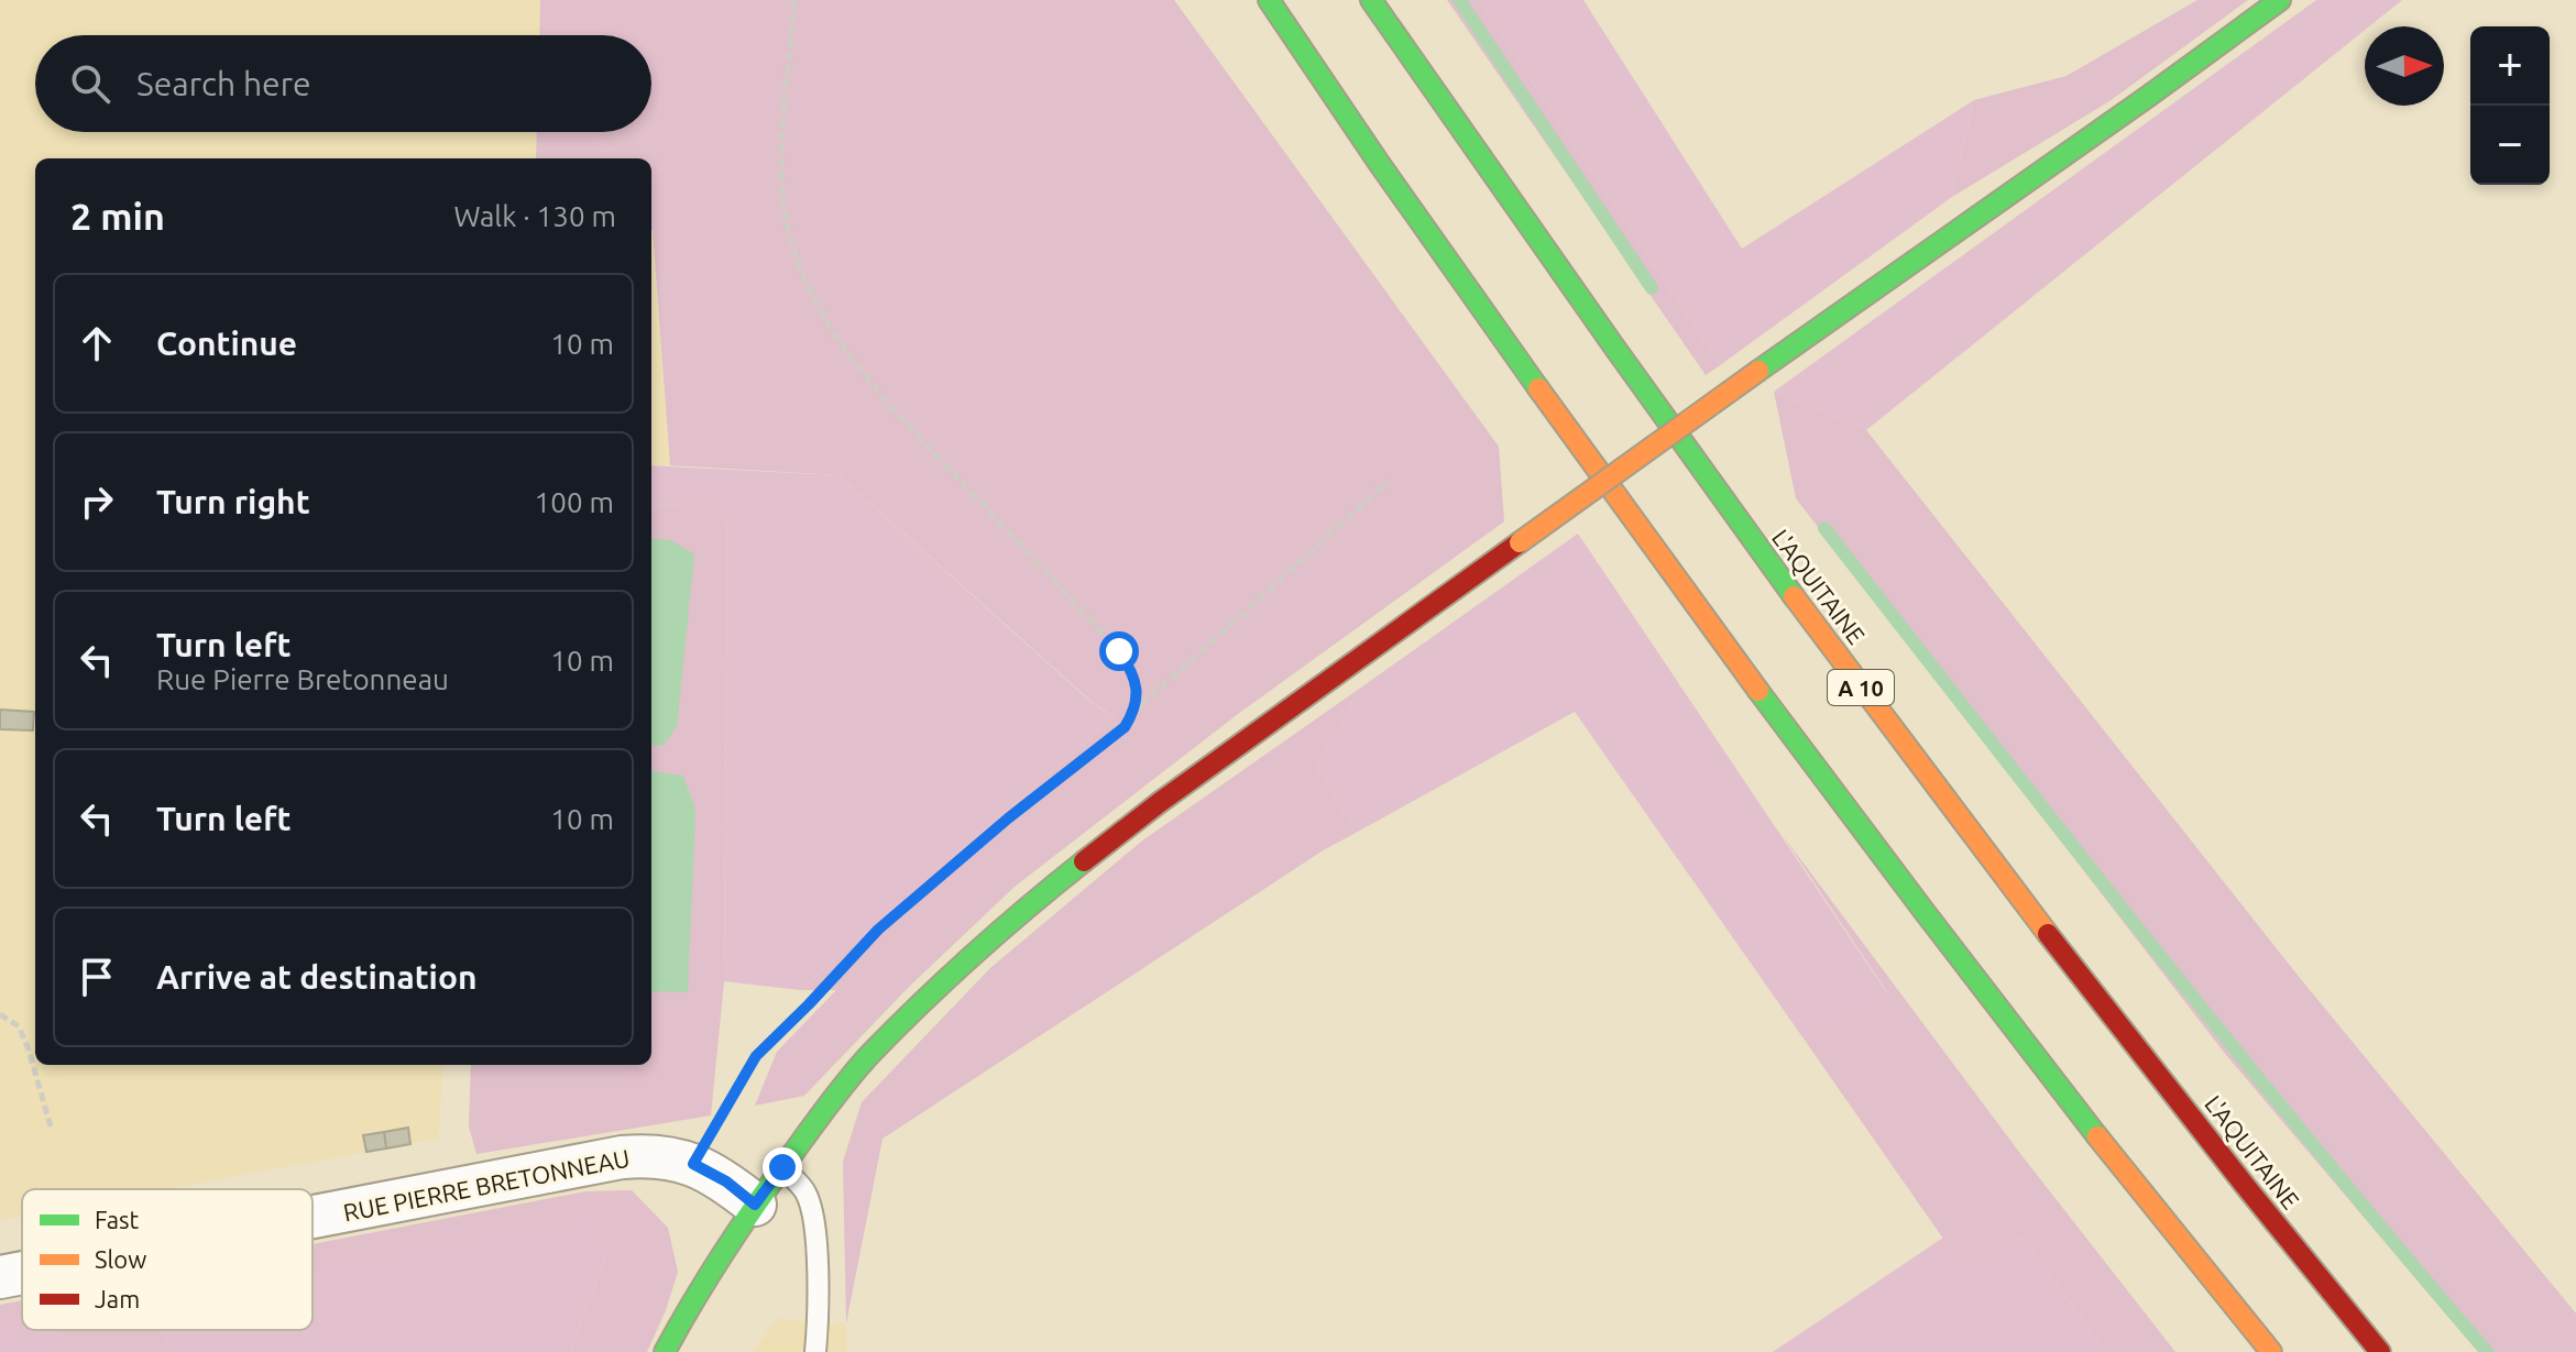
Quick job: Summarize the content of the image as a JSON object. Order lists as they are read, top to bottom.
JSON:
{
  "streets": {
    "main road": ["L'AQUITAINE", "A 10"],
    "street": ["RUE PIERRE BRETONNEAU"]
  },
  "legend": ["Fast", "Slow", "Jam"],
  "north": "right",
  "page": {
    "map_buttons": ["+", "−"],
    "search": "Search here",
    "heading": ["2 min", "Walk · 130 m"],
    "list": [
      ["Continue", "10 m"],
      ["Turn right", "100 m"],
      ["Turn left", "Rue Pierre Bretonneau", "10 m"],
      ["Turn left", "10 m"],
      "Arrive at destination"
    ]
  }
}
